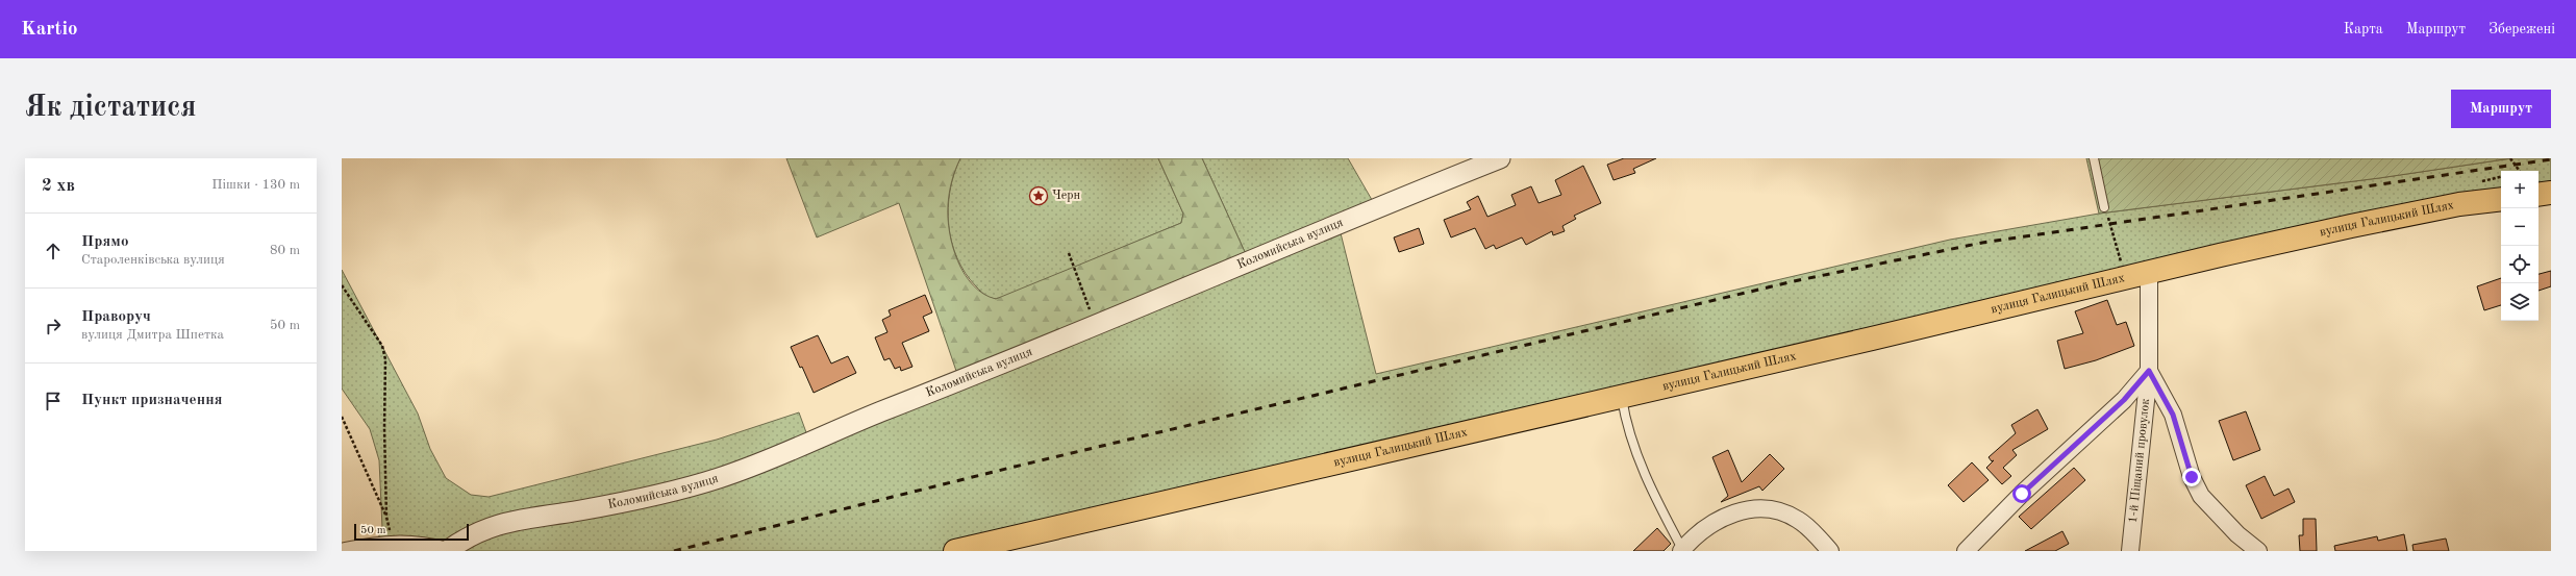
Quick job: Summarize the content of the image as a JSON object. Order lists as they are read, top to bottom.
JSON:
{
  "streets": {
    "highway": ["вулиця Галицький Шлях"],
    "street": ["Коломийська вулиця", "1-й Піщаний провулок"]
  },
  "crossings": [
    ["вулиця Галицький Шлях", "1-й Піщаний провулок"]
  ],
  "places": {
    "place": ["Черн"]
  },
  "scale_bar": "50 m",
  "page": {
    "header": "Kartio",
    "nav": ["Карта", "Маршрут", "Збережені"],
    "buttons": "Маршрут",
    "title": "Як дістатися",
    "heading": ["2 хв", "Пішки · 130 m"],
    "map_buttons": ["+", "−"],
    "list": [
      ["Прямо", "Староленківська вулиця", "80 m"],
      ["Праворуч", "вулиця Дмитра Шпетка", "50 m"],
      "Пункт призначення"
    ],
    "scale": "50 m"
  }
}
